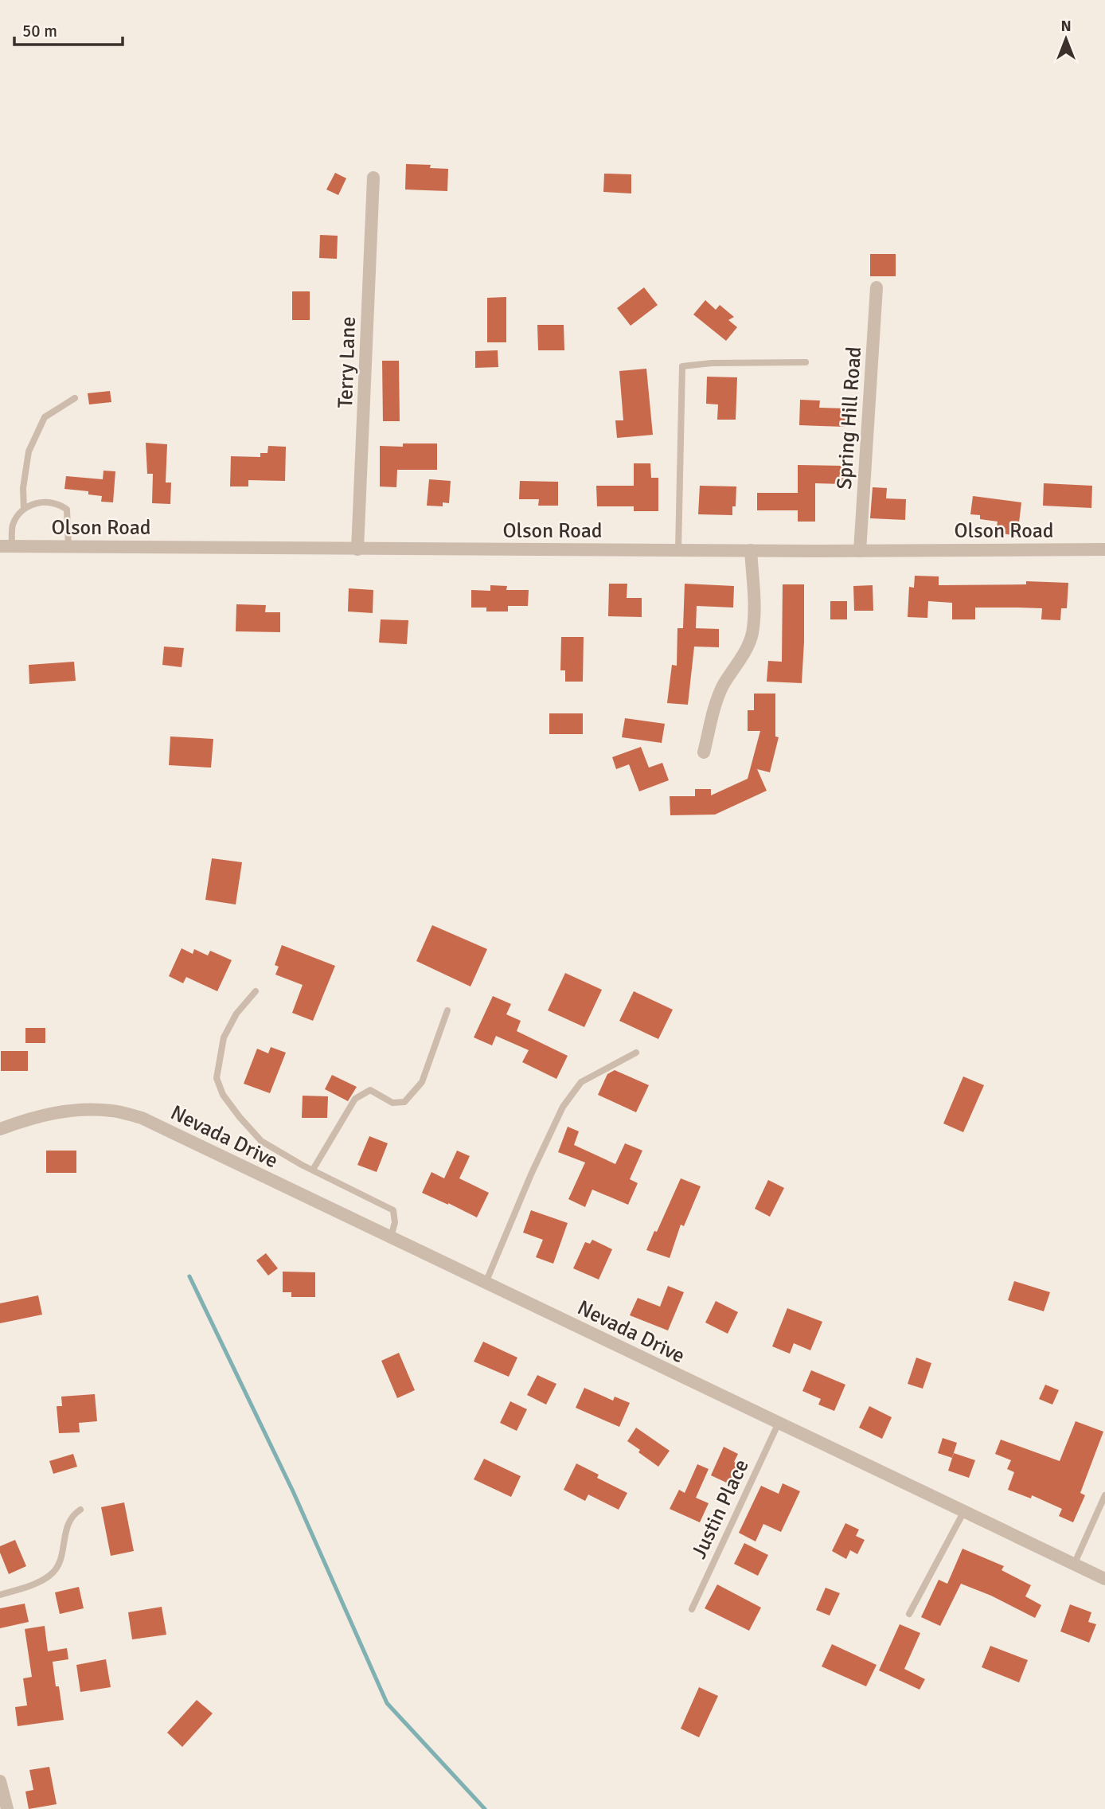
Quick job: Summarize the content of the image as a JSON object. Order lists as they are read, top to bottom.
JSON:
{
  "streets": {
    "street": [
      "Terry Lane",
      "Spring Hill Road",
      "Olson Road",
      "Nevada Drive"
    ],
    "lane": ["Justin Place"]
  },
  "crossings": [
    ["Terry Lane", "Olson Road"],
    ["Spring Hill Road", "Olson Road"],
    ["Nevada Drive", "Justin Place"]
  ],
  "scale_bar": "50 m",
  "north": "top"
}
